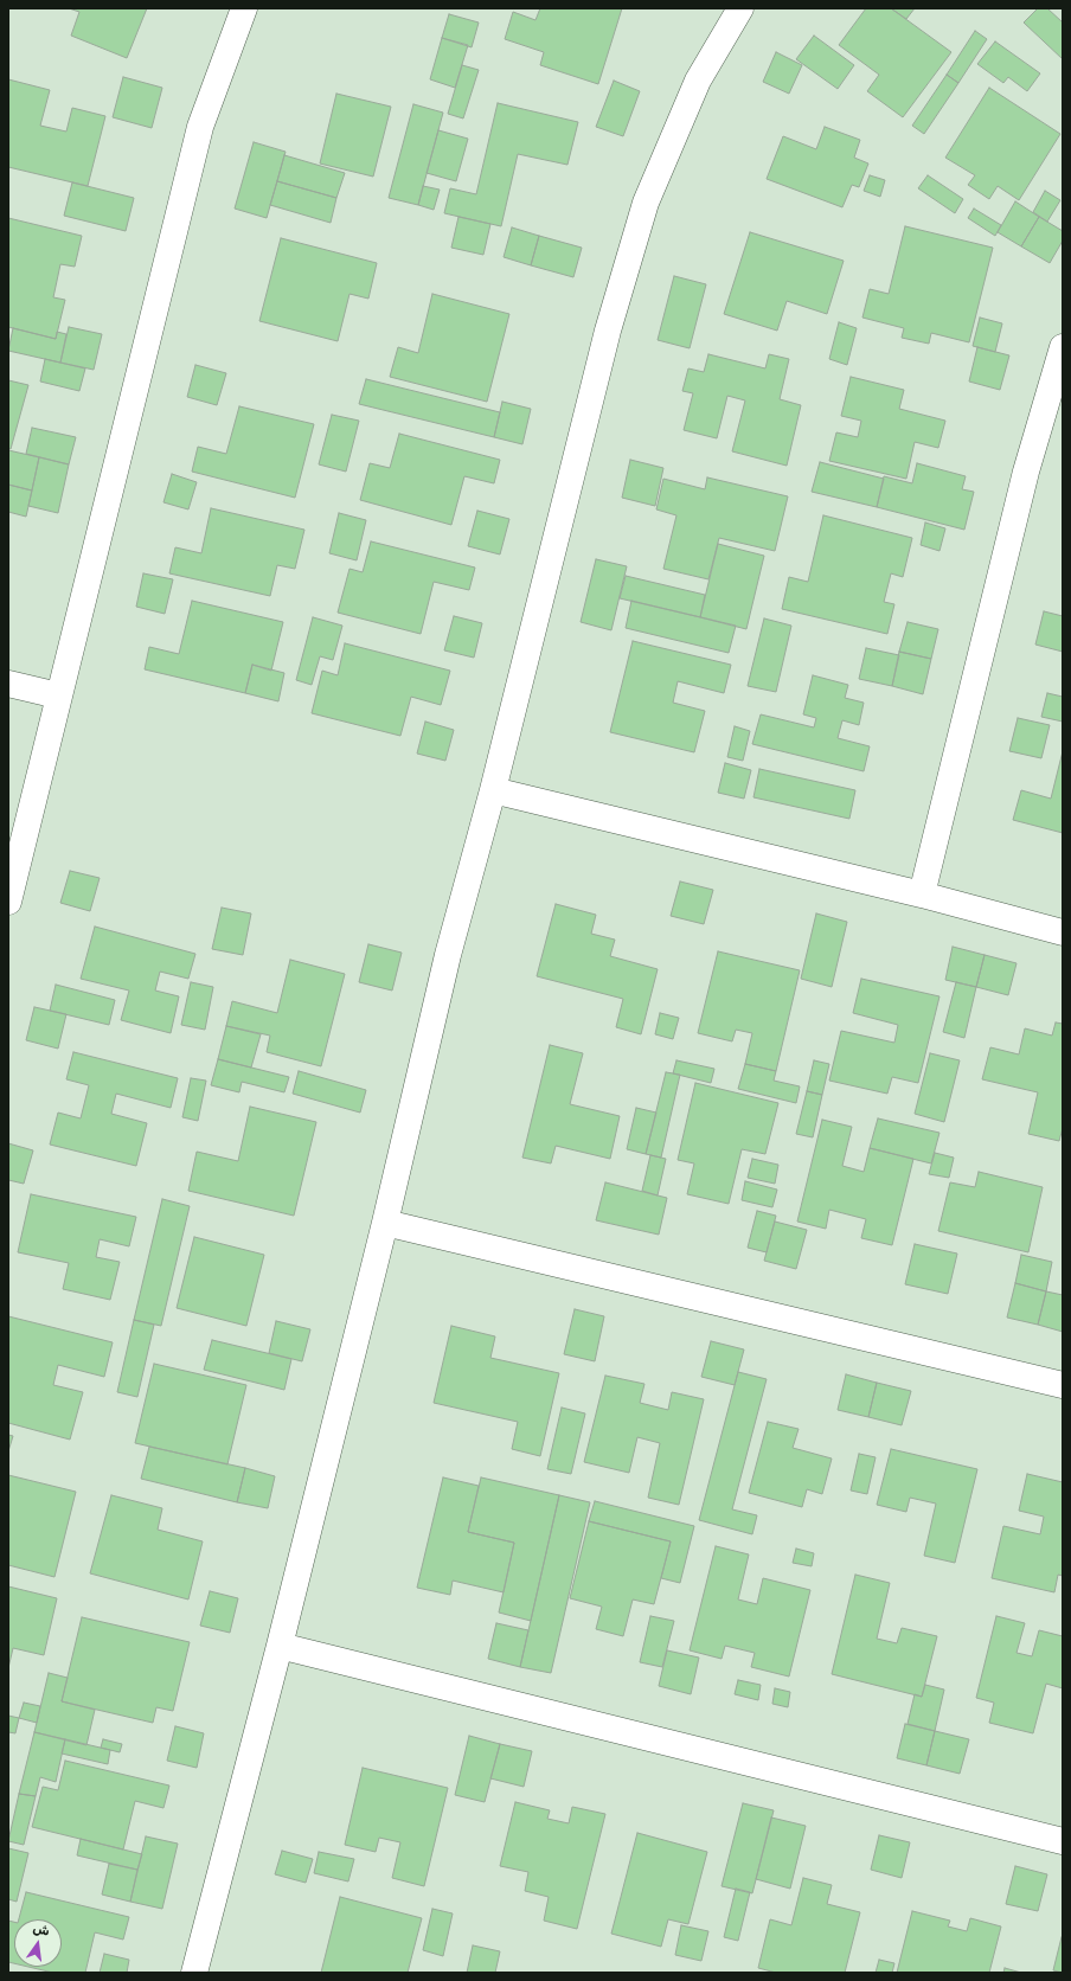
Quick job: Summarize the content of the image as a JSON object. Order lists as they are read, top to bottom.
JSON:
{
  "north": "top"
}
